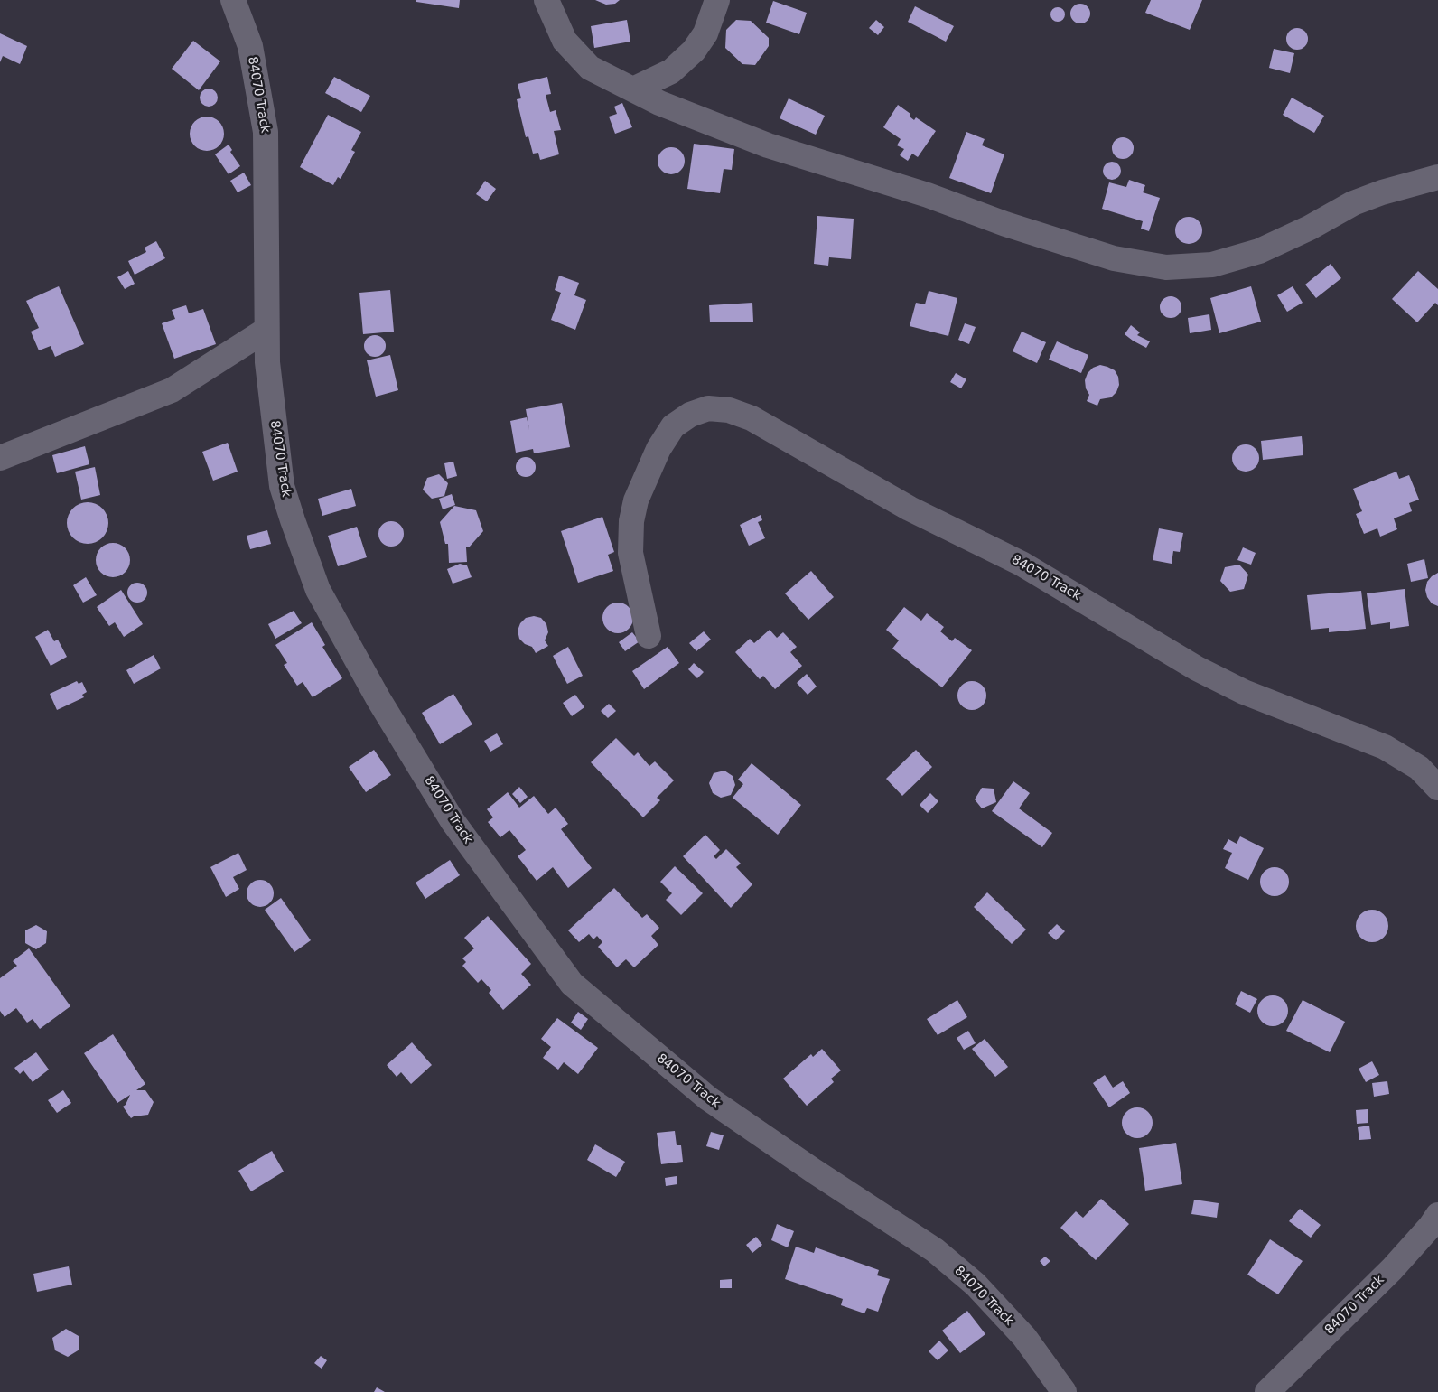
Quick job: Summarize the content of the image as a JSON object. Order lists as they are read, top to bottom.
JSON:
{
  "streets": {
    "street": ["84070 Track"]
  }
}
